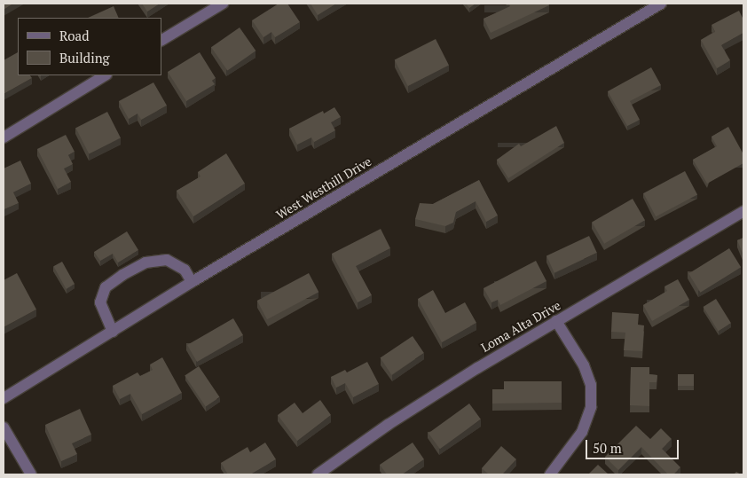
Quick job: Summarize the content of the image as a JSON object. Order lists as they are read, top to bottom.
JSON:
{
  "streets": {
    "street": ["West Westhill Drive", "Loma Alta Drive"]
  },
  "legend": ["Road", "Building"],
  "scale_bar": "50 m"
}
